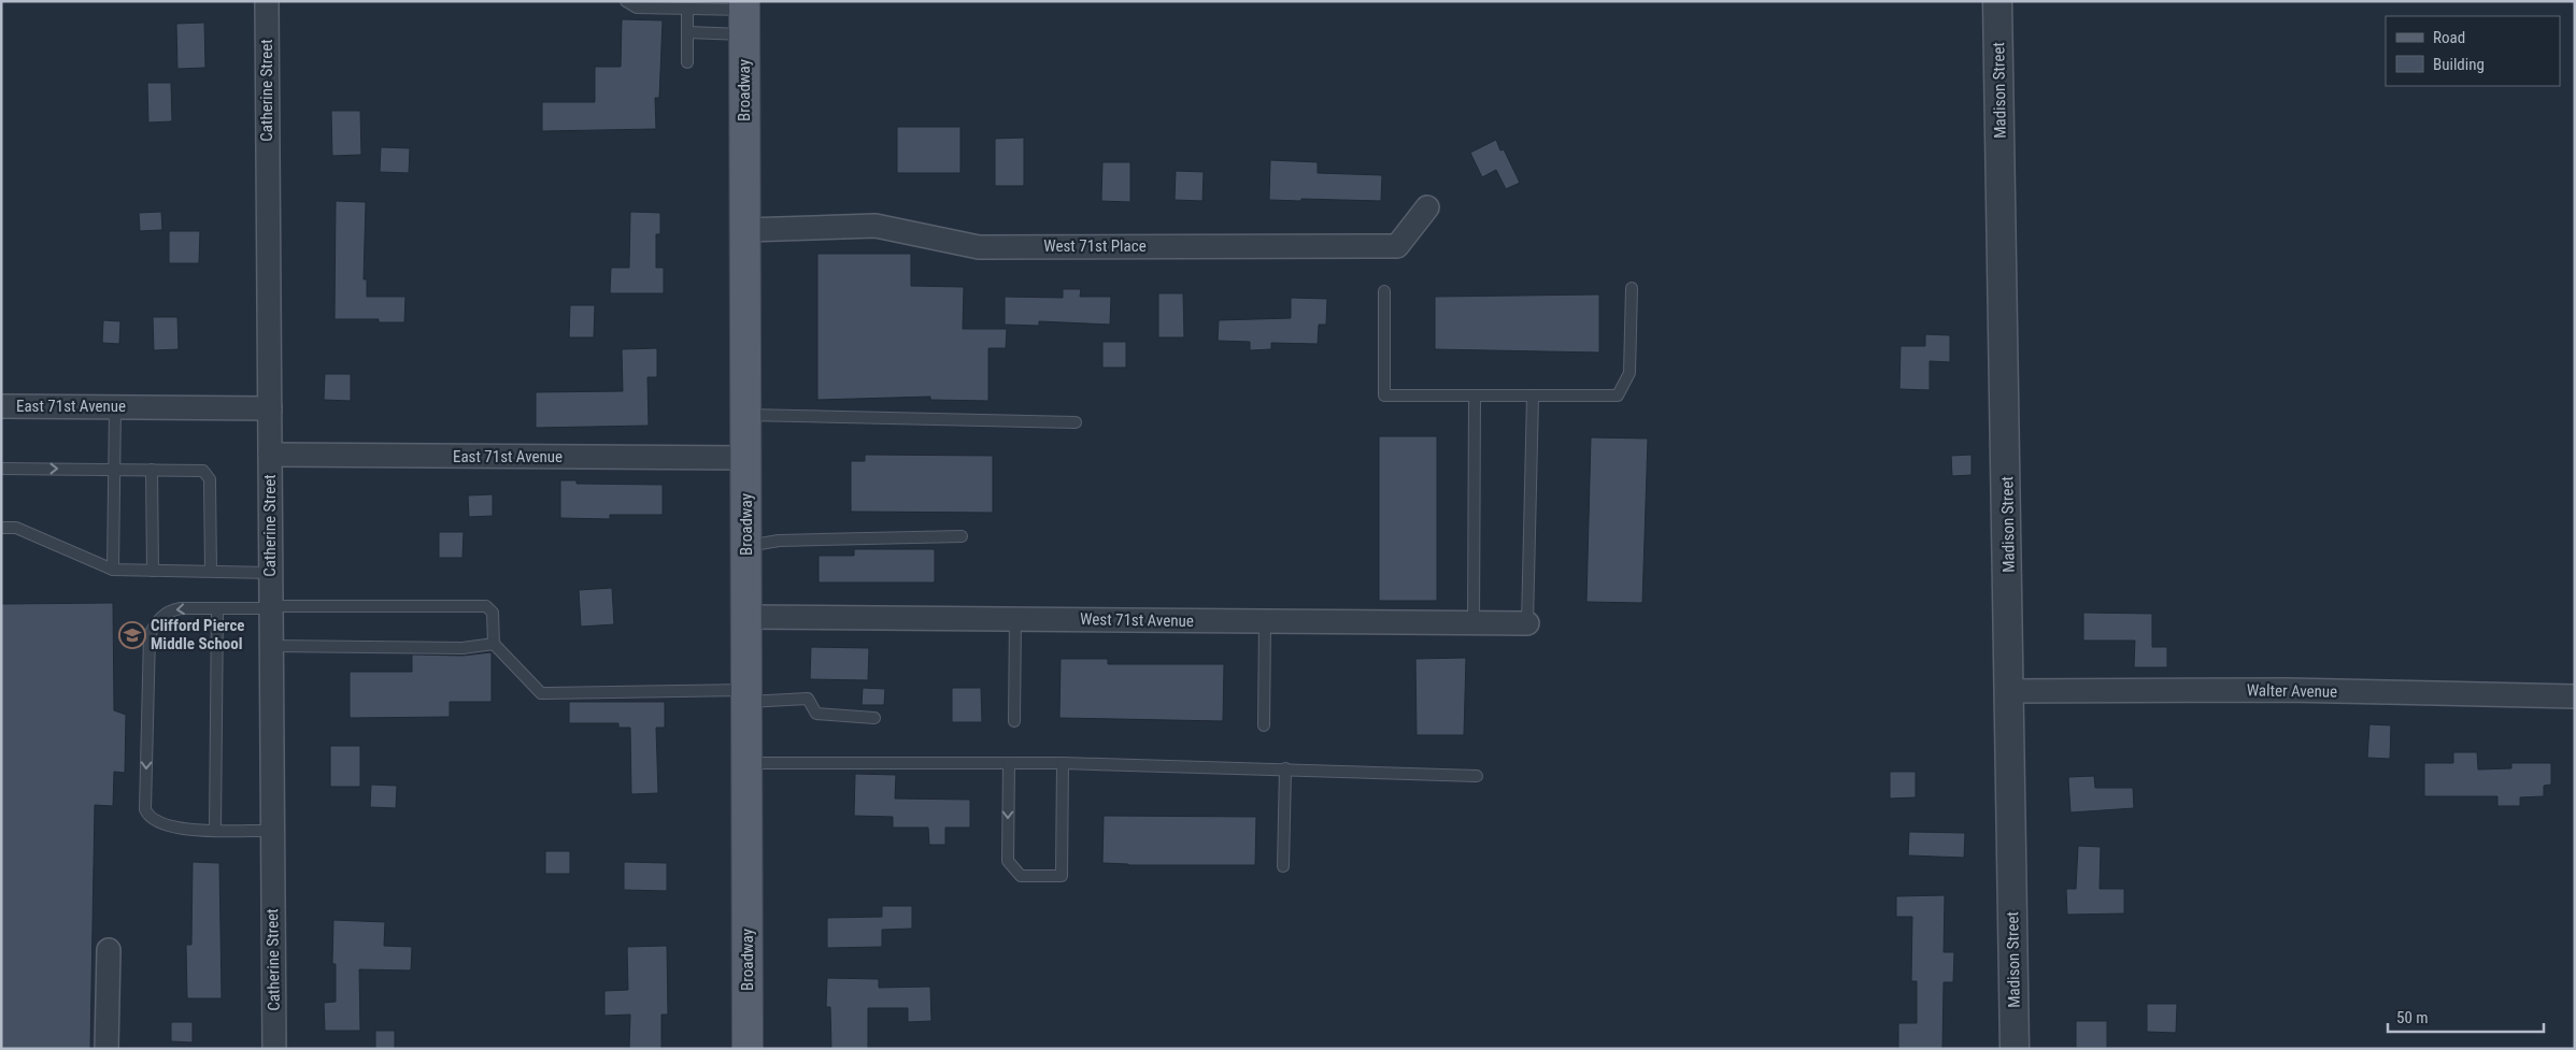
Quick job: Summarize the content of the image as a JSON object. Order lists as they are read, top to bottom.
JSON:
{
  "streets": {
    "main road": ["Broadway"],
    "street": [
      "Catherine Street",
      "Madison Street",
      "West 71st Place",
      "East 71st Avenue",
      "West 71st Avenue",
      "Walter Avenue"
    ]
  },
  "crossings": [
    ["Catherine Street", "East 71st Avenue"],
    ["Broadway", "West 71st Place"],
    ["Broadway", "East 71st Avenue"],
    ["Broadway", "West 71st Avenue"],
    ["Madison Street", "Walter Avenue"]
  ],
  "places": {
    "school or university": ["Clifford Pierce Middle School"]
  },
  "legend": ["Road", "Building"],
  "scale_bar": "50 m"
}
